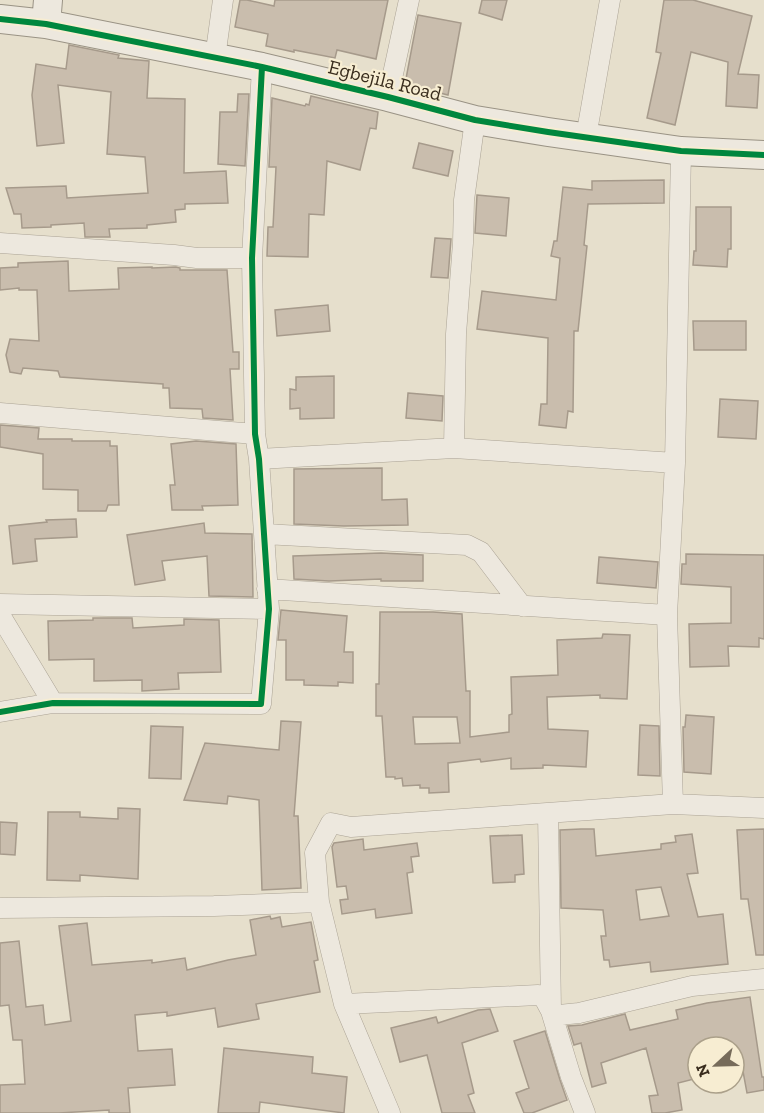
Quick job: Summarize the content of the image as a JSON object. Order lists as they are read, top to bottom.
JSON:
{
  "streets": {
    "street": ["Egbejila Road"]
  },
  "north": "left"
}
